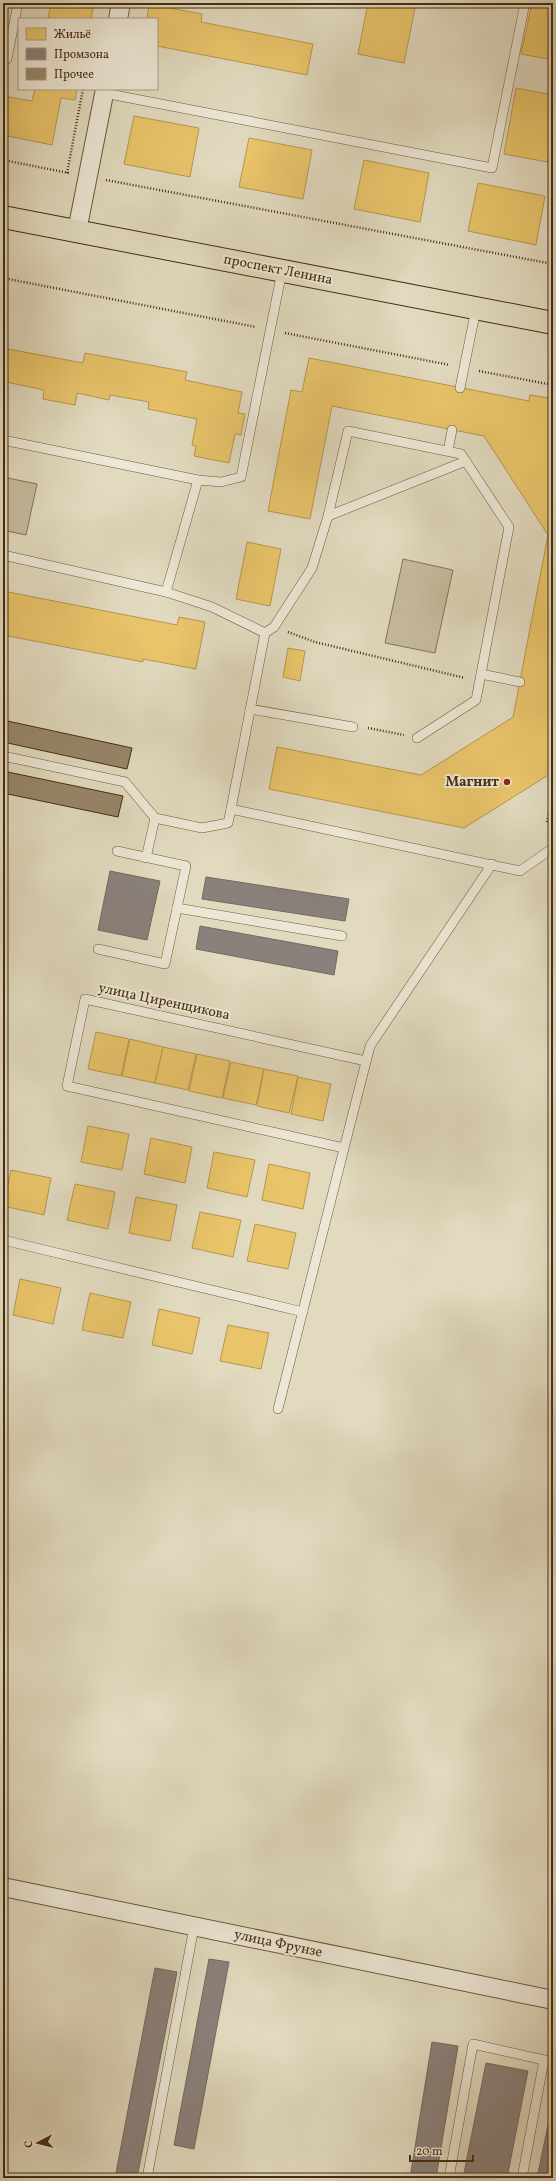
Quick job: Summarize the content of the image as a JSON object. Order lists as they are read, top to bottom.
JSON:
{
  "streets": {
    "main road": ["проспект Ленина"],
    "street": ["улица Фрунзе"],
    "lane": ["улица Циренщикова"]
  },
  "places": ["Магнит"],
  "legend": ["Жильё", "Промзона", "Прочее"],
  "scale_bar": "20 m",
  "north": "left"
}
